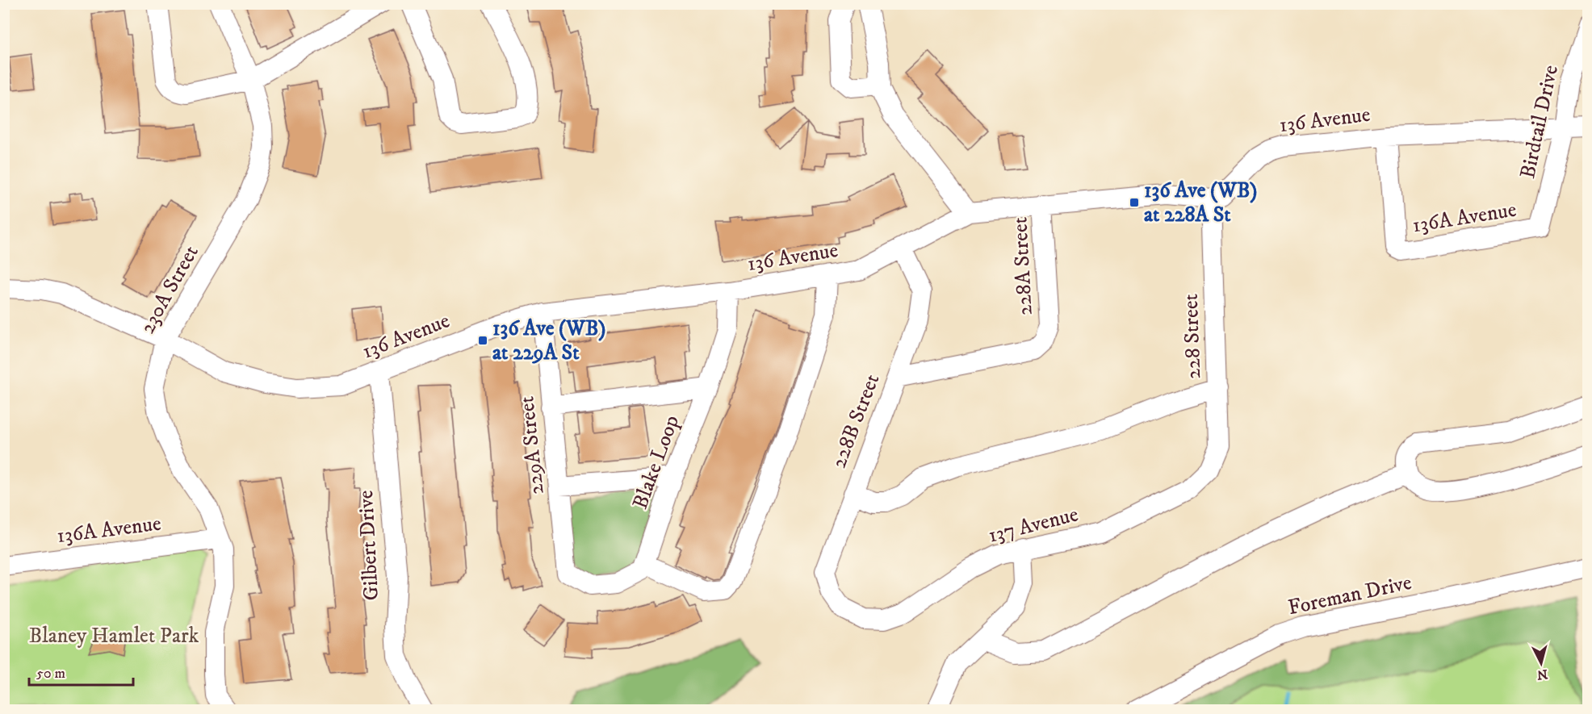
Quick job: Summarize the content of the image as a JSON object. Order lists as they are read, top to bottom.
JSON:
{
  "streets": {
    "street": [
      "136 Avenue",
      "Birdtail Drive",
      "136A Avenue",
      "228A Street",
      "230A Street",
      "228 Street",
      "228B Street",
      "229A Street",
      "Blake Loop",
      "137 Avenue",
      "Gilbert Drive",
      "Foreman Drive"
    ]
  },
  "crossings": [
    ["136 Avenue", "Birdtail Drive"],
    ["136 Avenue", "136A Avenue"],
    ["136 Avenue", "228A Street"],
    ["136 Avenue", "230A Street"],
    ["136 Avenue", "228 Street"],
    ["136 Avenue", "228B Street"],
    ["136 Avenue", "229A Street"],
    ["136 Avenue", "Blake Loop"],
    ["136 Avenue", "Gilbert Drive"],
    ["Birdtail Drive", "136A Avenue"],
    ["136A Avenue", "230A Street"],
    ["228A Street", "228B Street"],
    ["228 Street", "137 Avenue"],
    ["228B Street", "137 Avenue"],
    ["229A Street", "Blake Loop"]
  ],
  "parks": ["Blaney Hamlet Park"],
  "places": {
    "transit": ["136 Ave (WB) at 228A St", "136 Ave (WB) at 229A St"]
  },
  "scale_bar": "50 m",
  "north": "bottom"
}
